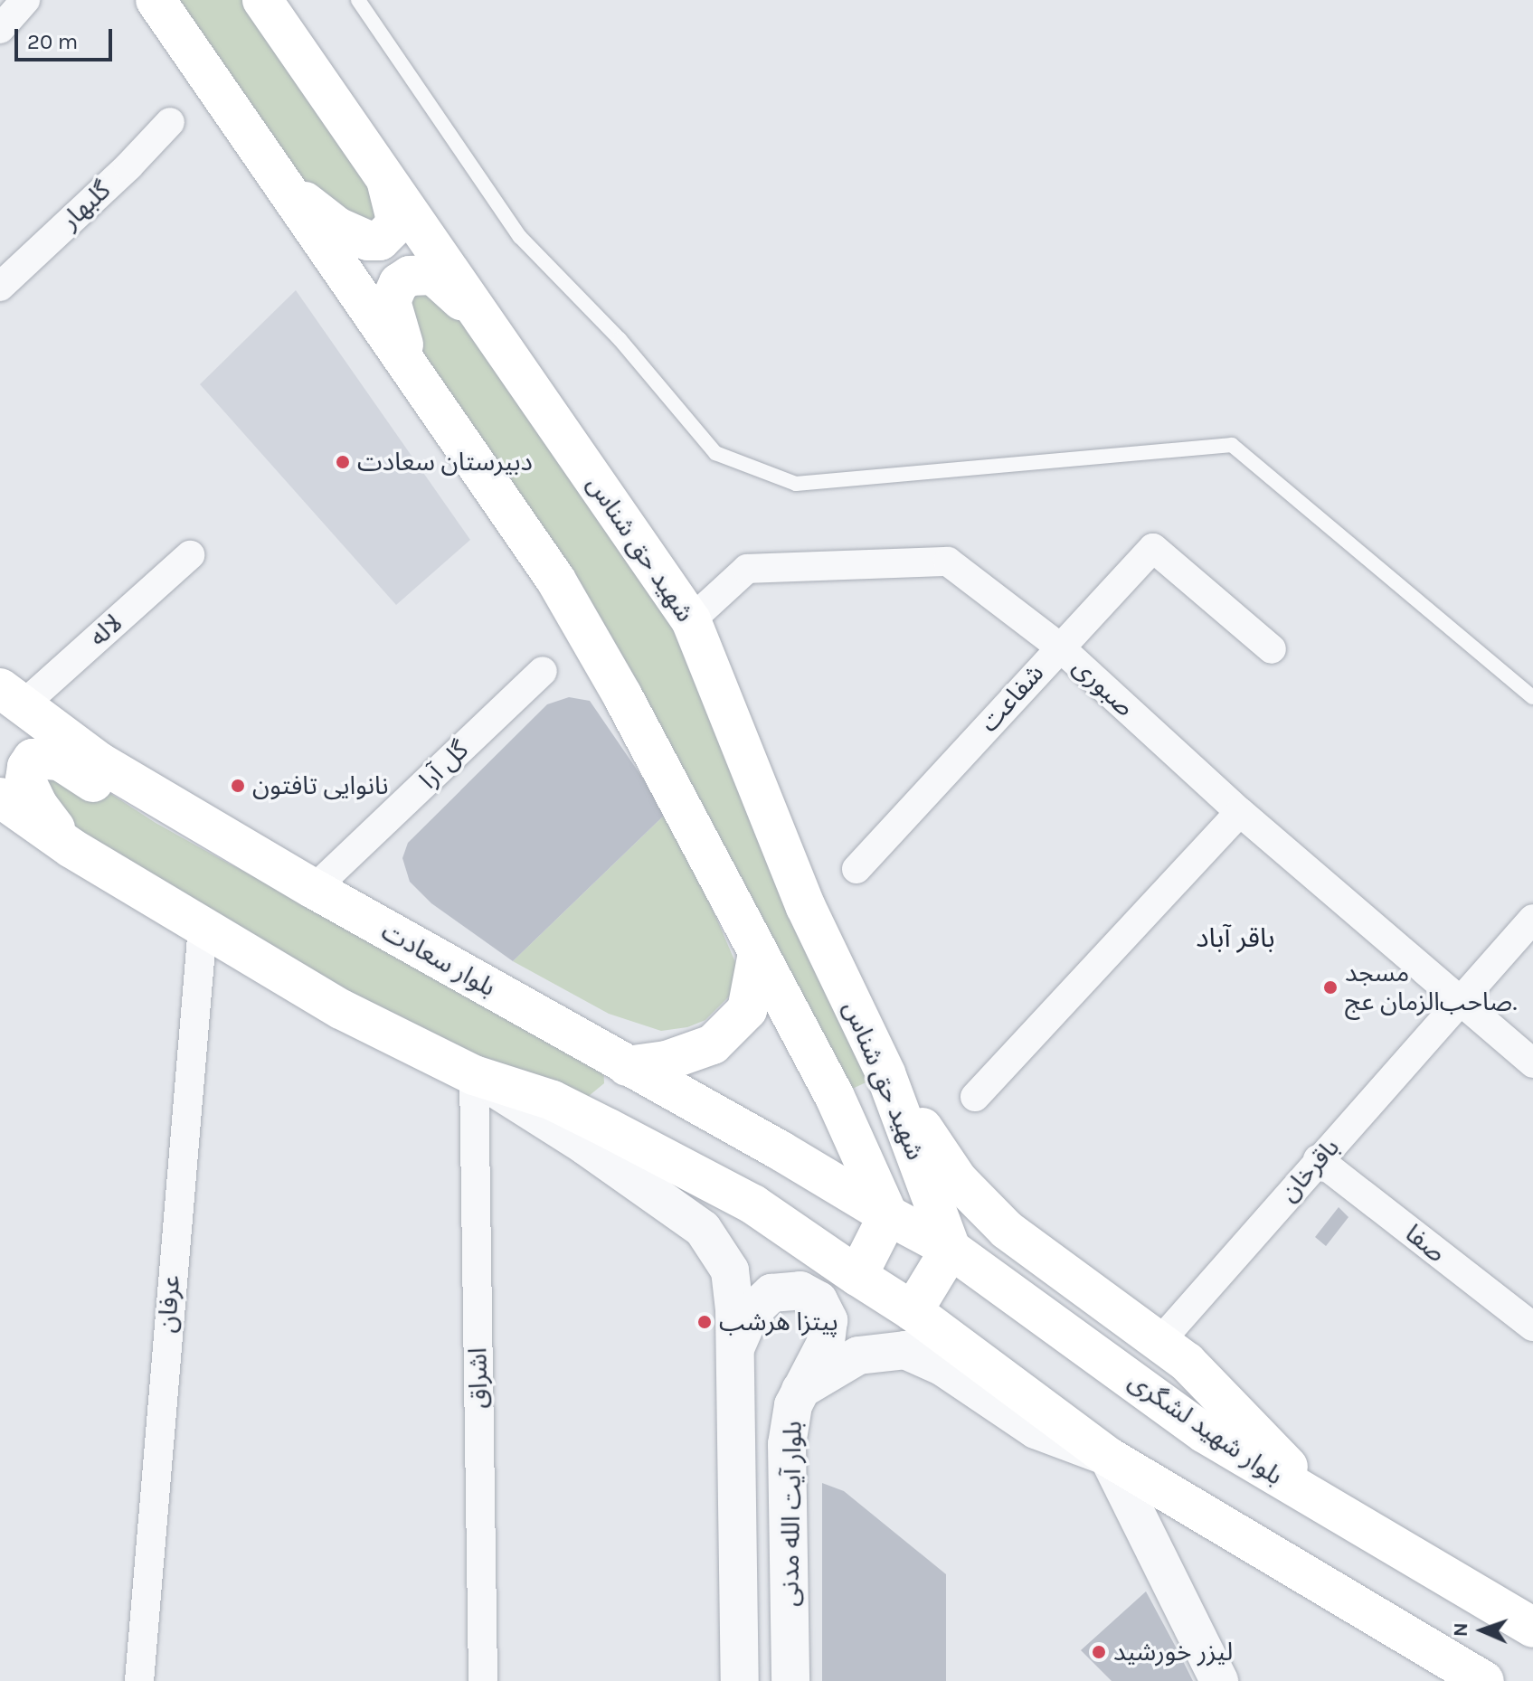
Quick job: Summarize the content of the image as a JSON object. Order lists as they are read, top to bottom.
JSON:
{
  "streets": {
    "main road": ["شهید حق شناس", "بلوار سعادت", "بلوار شهید لشگری"],
    "street": [
      "گلبهار",
      "لاله",
      "صبوری",
      "شفاعت",
      "گل آرا",
      "باقرخان",
      "صفا",
      "عرفان",
      "اشراق",
      "بلوار آیت الله مدنی"
    ]
  },
  "crossings": [
    ["شهید حق شناس", "صبوری"],
    ["شهید حق شناس", "بلوار سعادت"],
    ["شهید حق شناس", "بلوار شهید لشگری"],
    ["لاله", "بلوار سعادت"],
    ["صبوری", "شفاعت"],
    ["صبوری", "باقرخان"],
    ["گل آرا", "بلوار سعادت"],
    ["بلوار سعادت", "بلوار شهید لشگری"],
    ["باقرخان", "صفا"],
    ["اشراق", "بلوار آیت الله مدنی"]
  ],
  "districts": ["باقر آباد"],
  "places": [
    "دبیرستان سعادت",
    "نانوایی تافتون",
    "مسجد صاحب‌الزمان عج.",
    "پیتزا هرشب",
    "لیزر خورشید"
  ],
  "scale_bar": "20 m",
  "north": "left"
}
